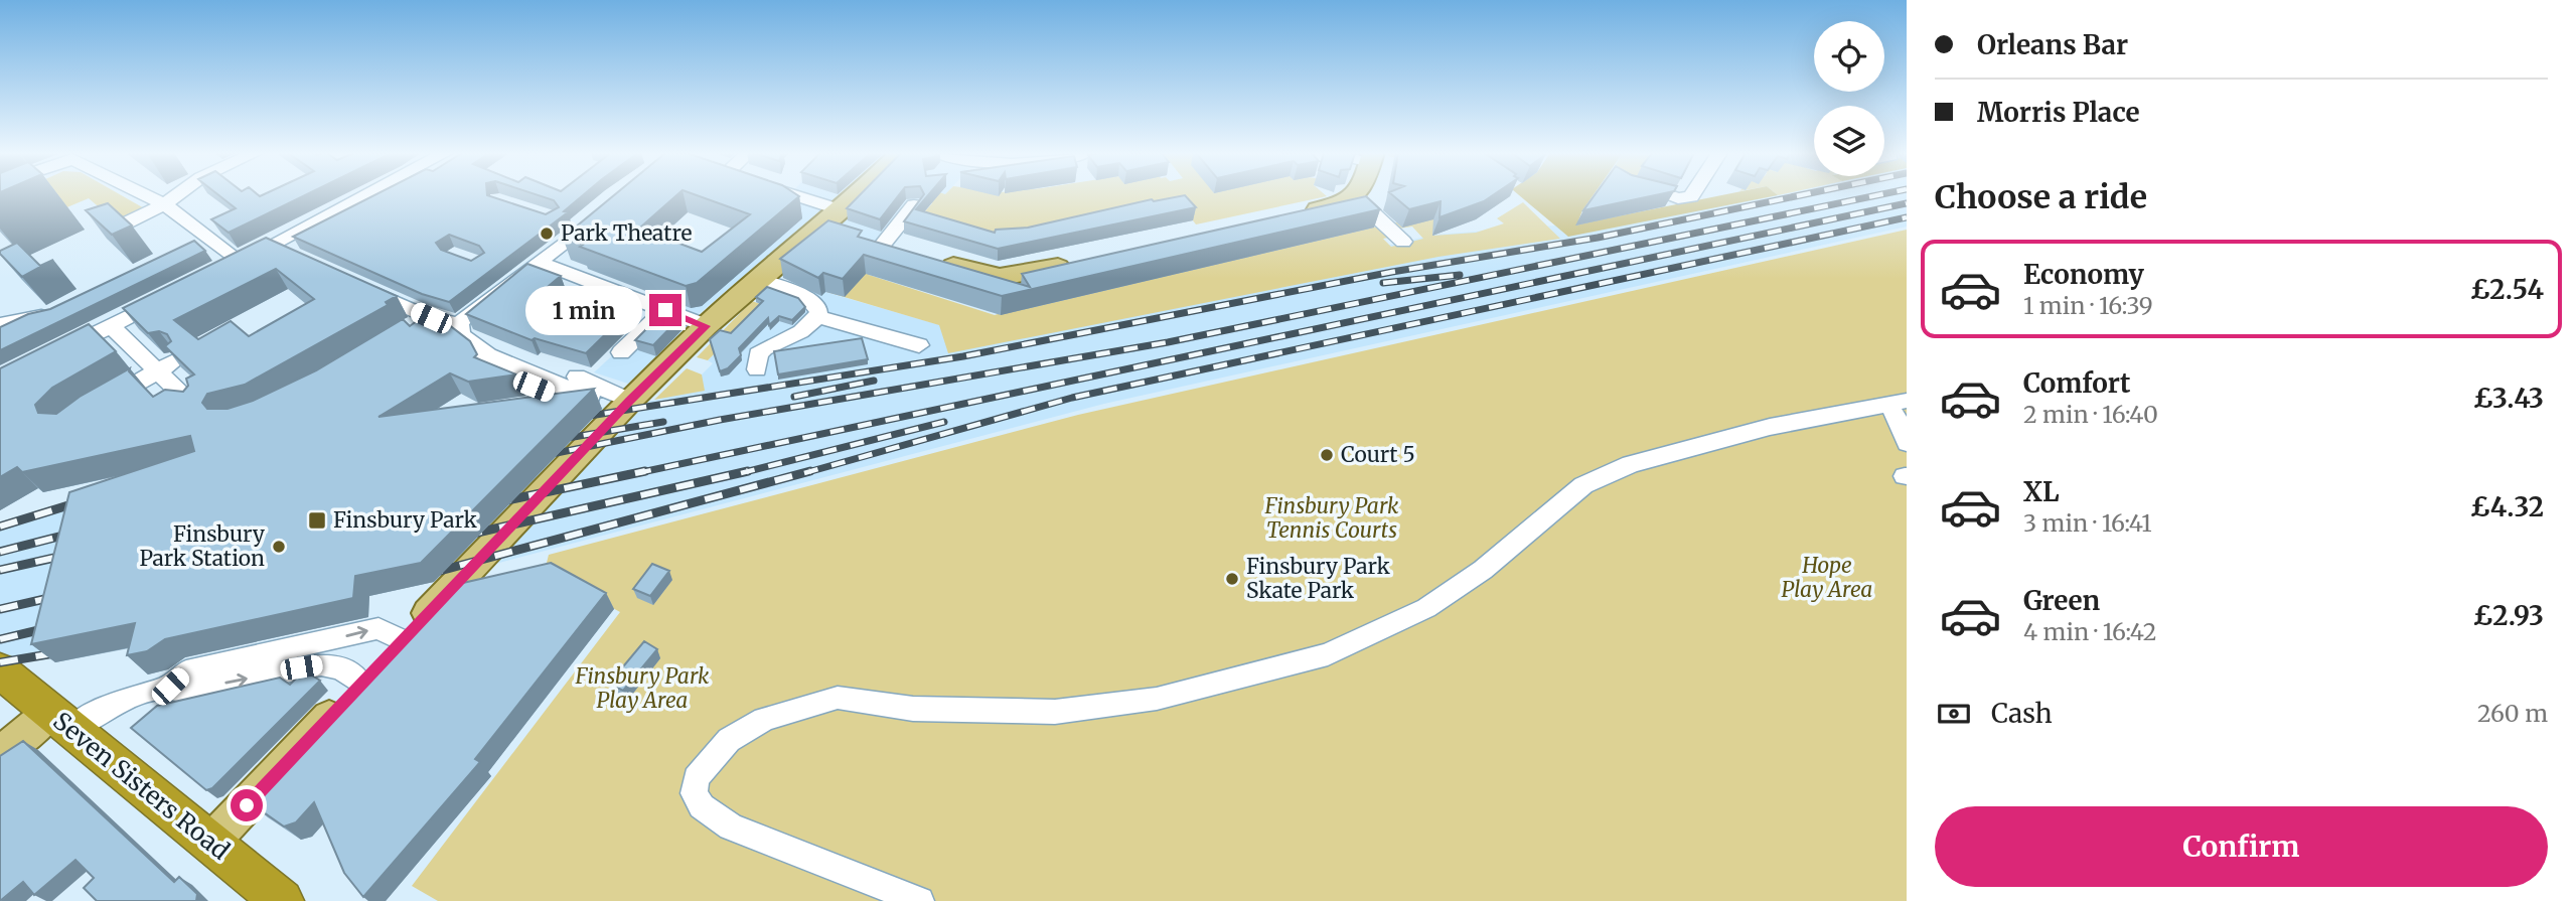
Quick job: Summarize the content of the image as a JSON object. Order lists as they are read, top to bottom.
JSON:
{
  "streets": {
    "highway": ["Seven Sisters Road"]
  },
  "parks": ["Finsbury Park Tennis Courts", "Hope Play Area", "Finsbury Park Play Area"],
  "places": {
    "other": [
      "Park Theatre",
      "Court 5",
      "Finsbury Park Station",
      "Finsbury Park Skate Park"
    ],
    "transit": ["Finsbury Park"]
  },
  "page": {
    "banner": ["Orleans Bar", "Morris Place"],
    "heading": "Choose a ride",
    "list": [
      {
        "name": "Economy",
        "note": "1 min · 16:39",
        "value": "£2.54"
      },
      {
        "name": "Comfort",
        "note": "2 min · 16:40",
        "value": "£3.43"
      },
      {
        "name": "XL",
        "note": "3 min · 16:41",
        "value": "£4.32"
      },
      {
        "name": "Green",
        "note": "4 min · 16:42",
        "value": "£2.93"
      }
    ],
    "bubble": "1 min",
    "pay": ["Cash", "260 m"],
    "buttons": "Confirm"
  }
}
